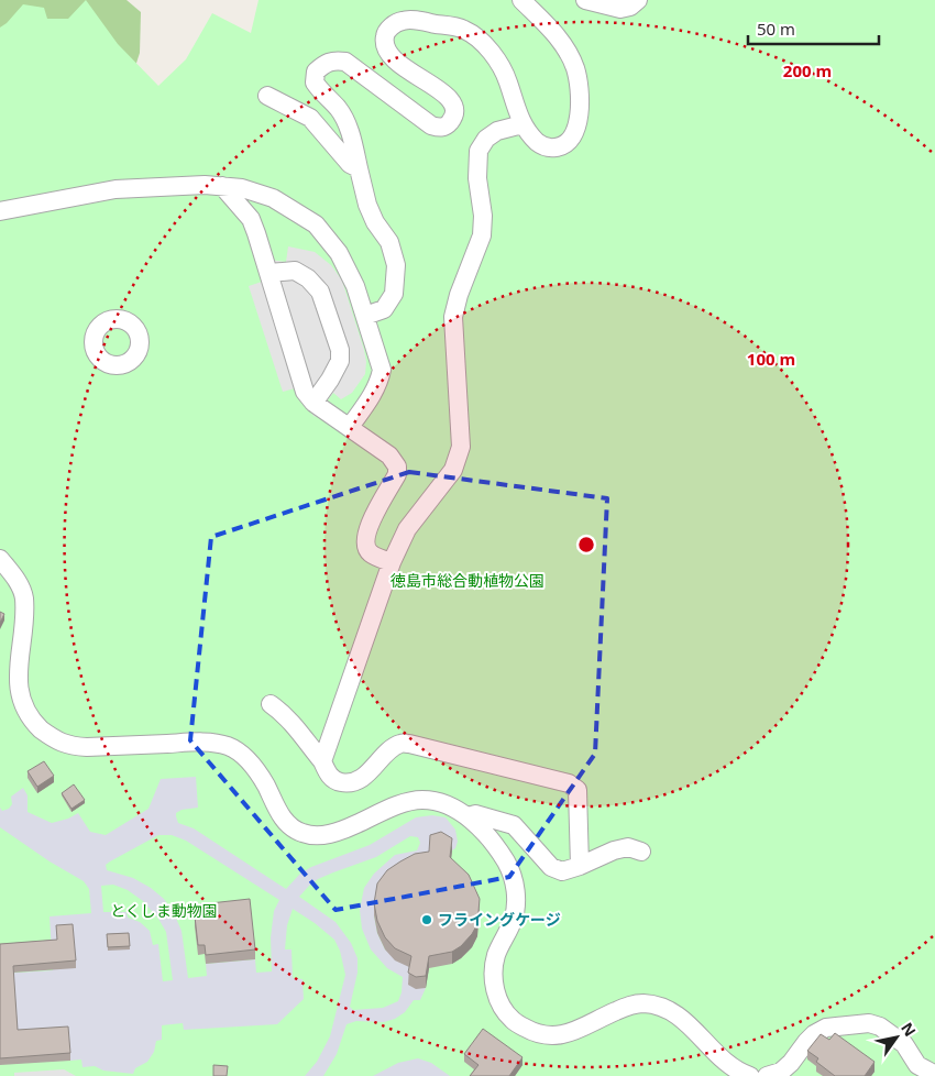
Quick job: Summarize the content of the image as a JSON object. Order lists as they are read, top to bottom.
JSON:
{
  "parks": ["徳島市総合動植物公園", "とくしま動物園"],
  "places": ["フライングケージ"],
  "scale_bar": "50 m",
  "north": "top right",
  "rings": ["200 m", "100 m"]
}
